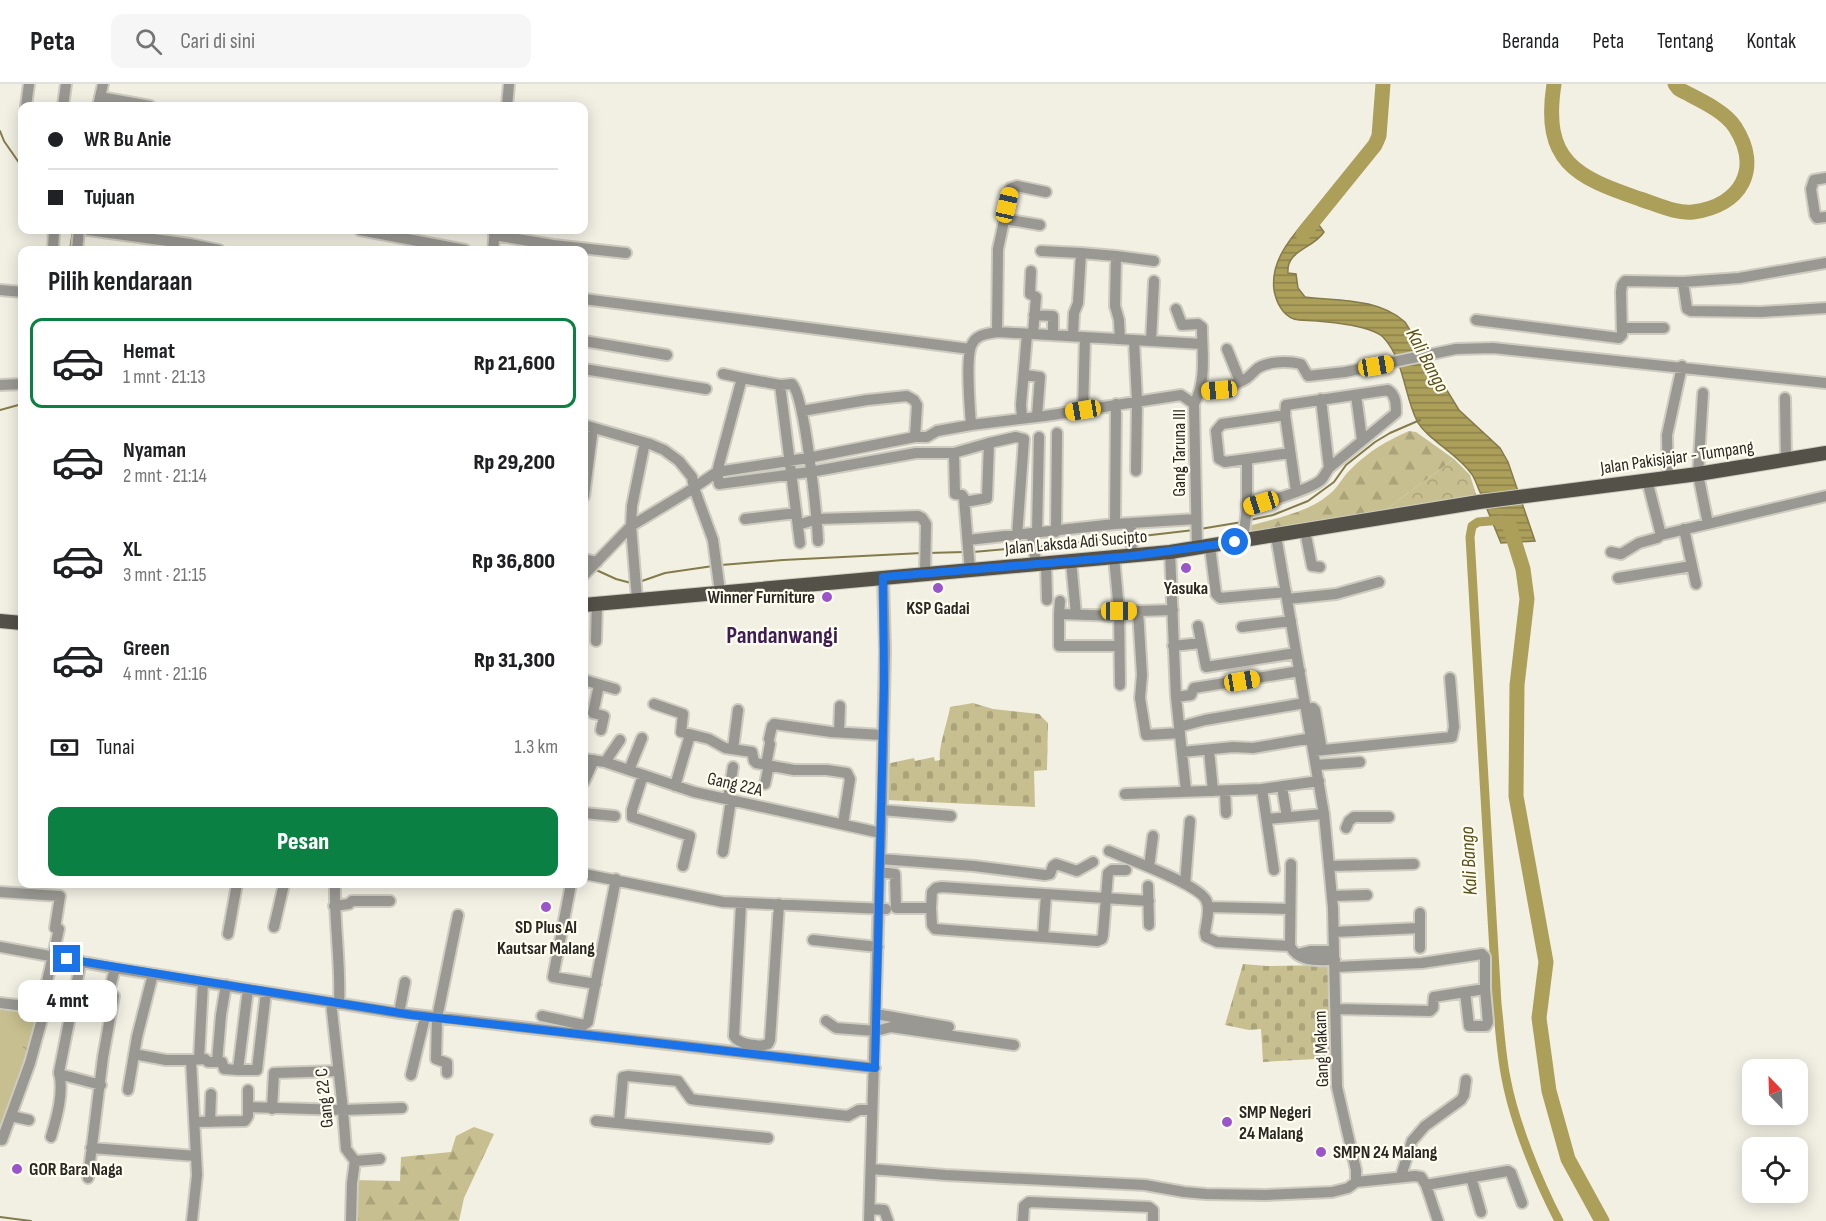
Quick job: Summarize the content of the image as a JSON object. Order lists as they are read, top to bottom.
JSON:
{
  "streets": {
    "main road": ["Jalan Pakisjajar - Tumpang", "Jalan Laksda Adi Sucipto"],
    "street": [
      "Gang Taruna III",
      "Gang 22A",
      "Gang Makam",
      "Gang 22 C"
    ]
  },
  "crossings": [
    ["Gang Taruna III", "Jalan Laksda Adi Sucipto"],
    ["Gang Taruna III", "Gang Makam"],
    ["Jalan Pakisjajar - Tumpang", "Jalan Laksda Adi Sucipto"],
    ["Jalan Laksda Adi Sucipto", "Gang Makam"]
  ],
  "districts": ["Pandanwangi"],
  "water": ["Kali Bango"],
  "places": [
    "Yasuka",
    "KSP Gadai",
    "Winner Furniture",
    "SD Plus Al Kautsar Malang",
    "SMP Negeri 24 Malang",
    "SMPN 24 Malang",
    "GOR Bara Naga"
  ],
  "north": "top left",
  "page": {
    "header": "Peta",
    "search": "Cari di sini",
    "nav": [
      "Beranda",
      "Peta",
      "Tentang",
      "Kontak"
    ],
    "banner": ["WR Bu Anie", "Tujuan"],
    "heading": "Pilih kendaraan",
    "list": [
      {
        "name": "Hemat",
        "note": "1 mnt · 21:13",
        "value": "Rp 21,600"
      },
      {
        "name": "Nyaman",
        "note": "2 mnt · 21:14",
        "value": "Rp 29,200"
      },
      {
        "name": "XL",
        "note": "3 mnt · 21:15",
        "value": "Rp 36,800"
      },
      {
        "name": "Green",
        "note": "4 mnt · 21:16",
        "value": "Rp 31,300"
      }
    ],
    "pay": ["Tunai", "1.3 km"],
    "buttons": "Pesan",
    "bubble": "4 mnt"
  }
}
